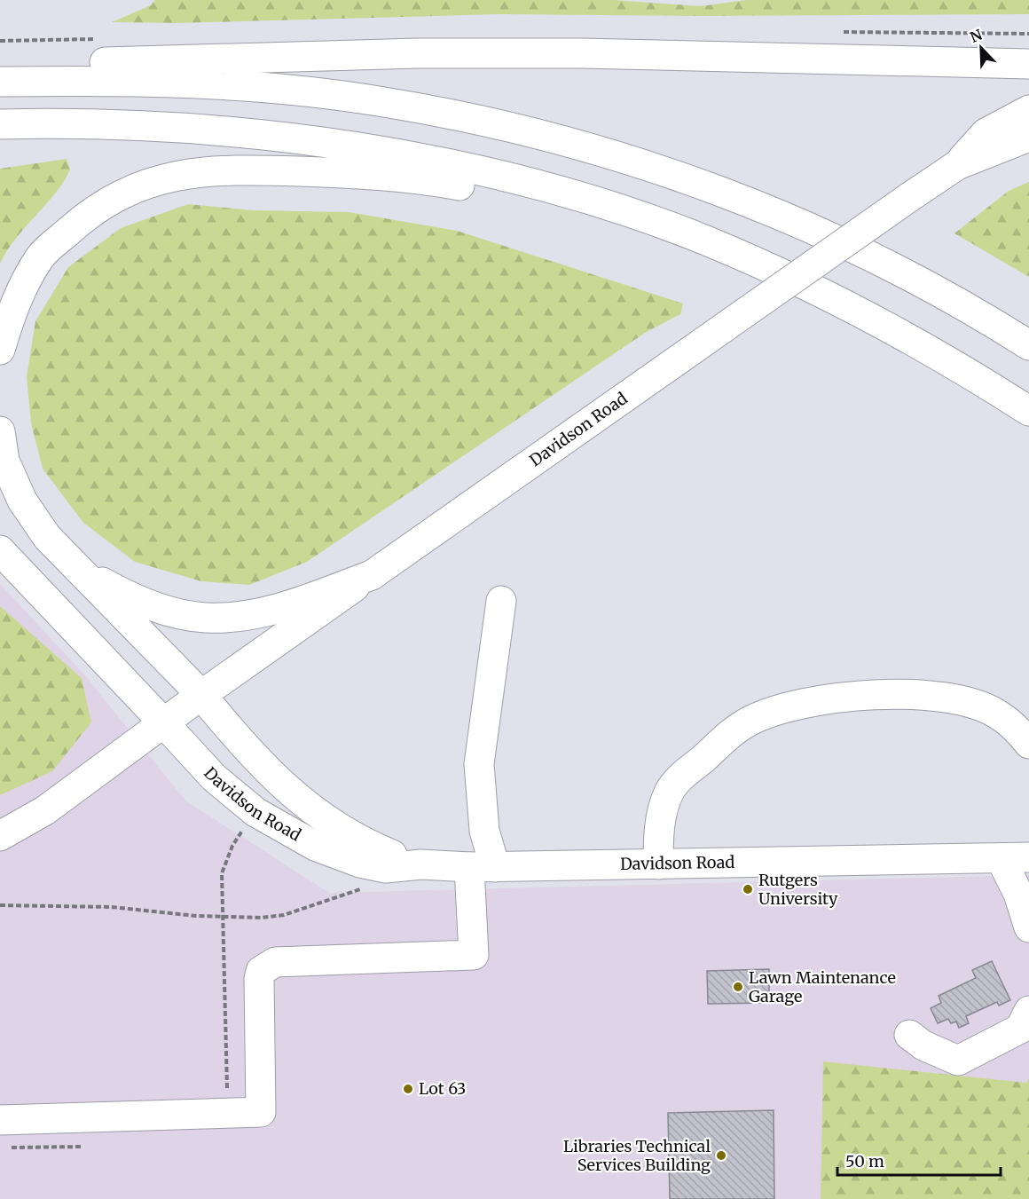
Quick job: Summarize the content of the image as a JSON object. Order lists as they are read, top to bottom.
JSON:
{
  "streets": {
    "main road": ["Davidson Road"]
  },
  "places": [
    "Rutgers University",
    "Lawn Maintenance Garage",
    "Lot 63",
    "Libraries Technical Services Building"
  ],
  "scale_bar": "50 m",
  "north": "top left"
}
